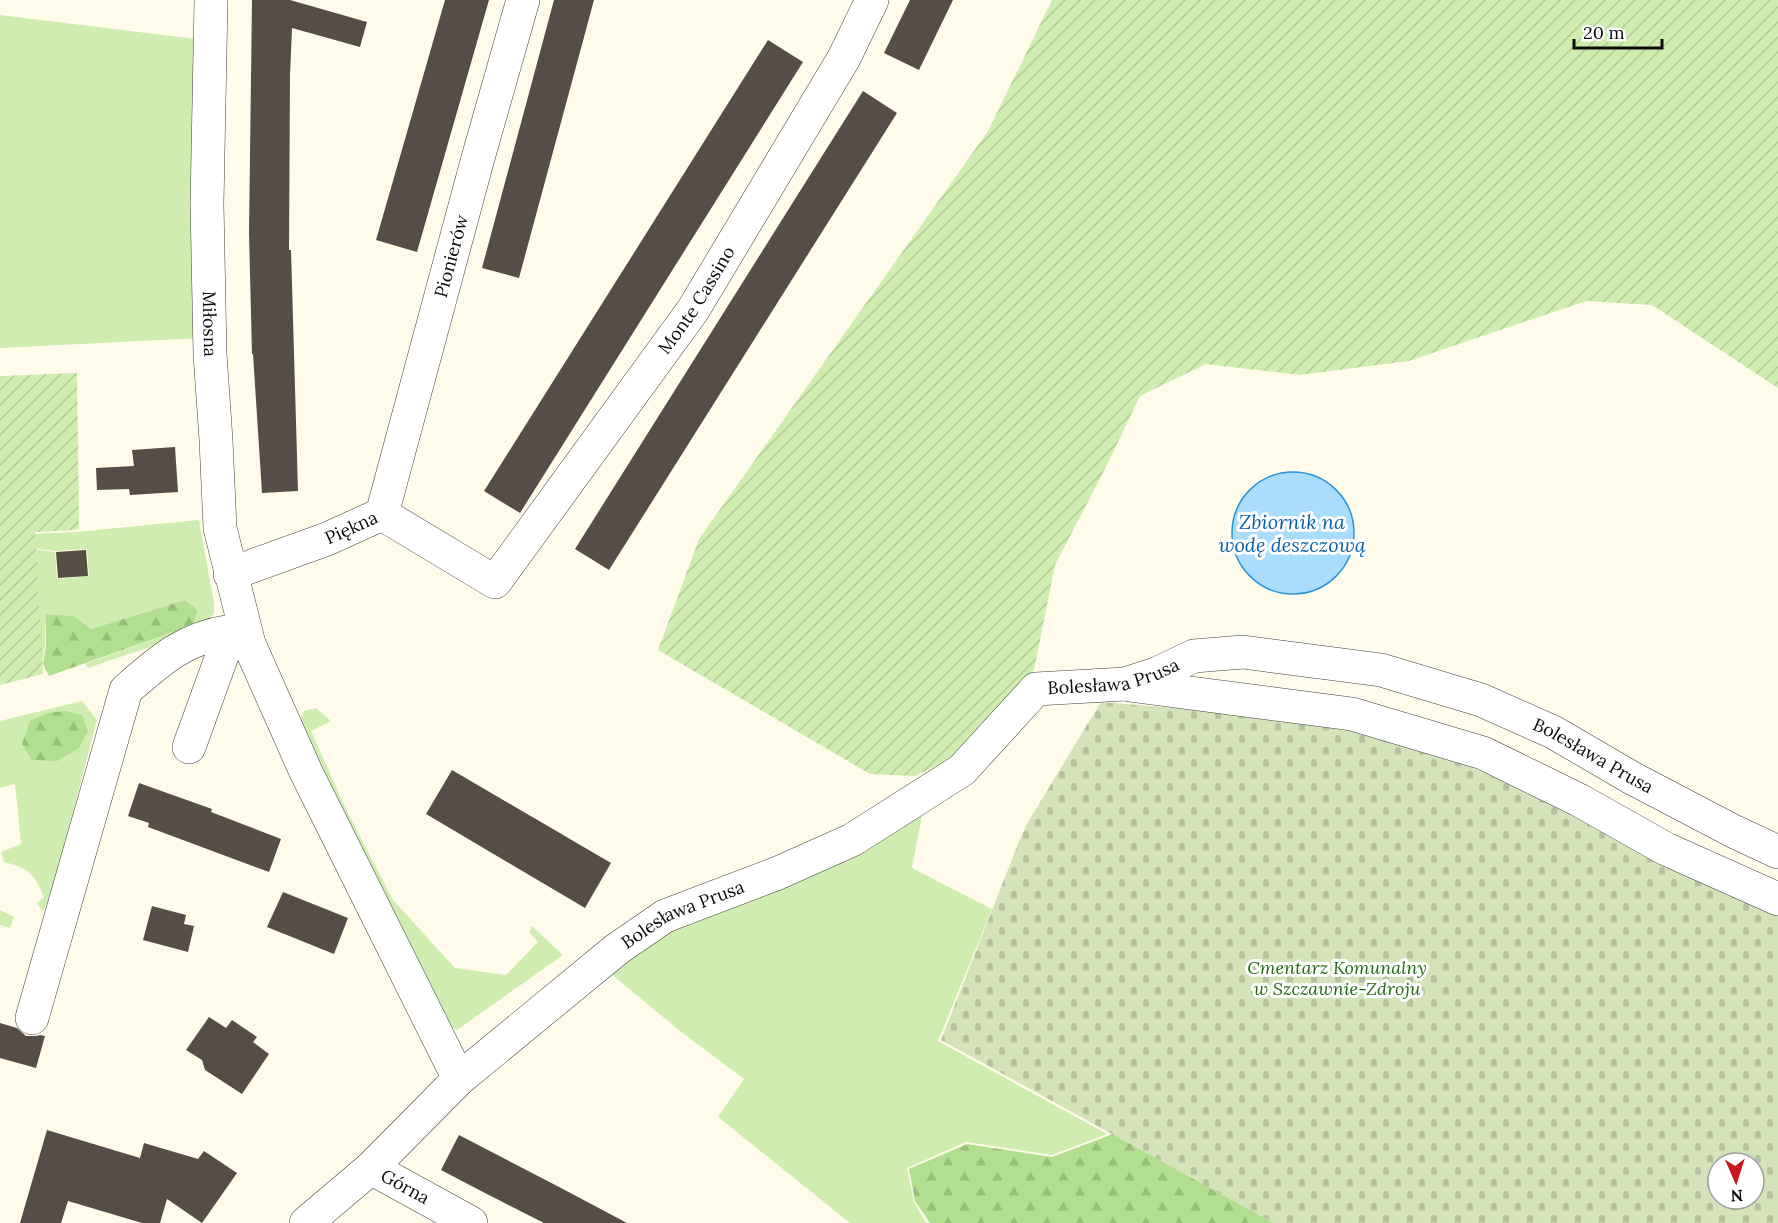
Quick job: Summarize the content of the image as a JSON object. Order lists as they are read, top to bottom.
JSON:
{
  "streets": {
    "street": [
      "Pionierów",
      "Monte Cassino",
      "Miłosna",
      "Piękna",
      "Bolesława Prusa",
      "Górna"
    ]
  },
  "crossings": [
    ["Pionierów", "Piękna"],
    ["Monte Cassino", "Piękna"],
    ["Miłosna", "Piękna"],
    ["Bolesława Prusa", "Górna"]
  ],
  "water": ["Zbiornik na wodę deszczową"],
  "parks": ["Cmentarz Komunalny w Szczawnie-Zdroju"],
  "scale_bar": "20 m",
  "north": "bottom"
}
